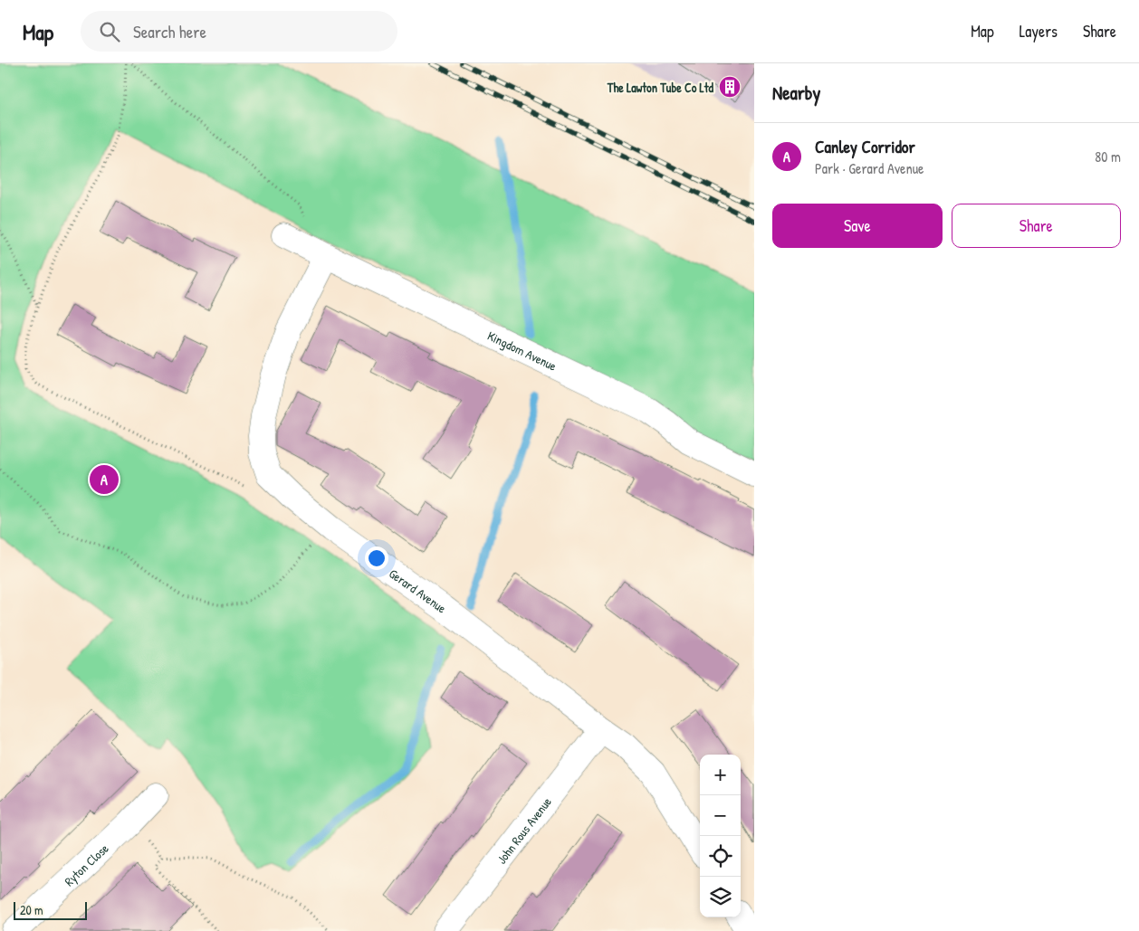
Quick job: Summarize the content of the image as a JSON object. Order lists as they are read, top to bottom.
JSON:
{
  "streets": {
    "street": [
      "Kingdom Avenue",
      "Gerard Avenue",
      "John Rous Avenue",
      "Ryton Close"
    ]
  },
  "crossings": [
    ["Kingdom Avenue", "Gerard Avenue"],
    ["Gerard Avenue", "John Rous Avenue"]
  ],
  "places": {
    "building": ["The Lawton Tube Co Ltd"]
  },
  "scale_bar": "20 m",
  "page": {
    "header": "Map",
    "search": "Search here",
    "nav": ["Map", "Layers", "Share"],
    "heading": "Nearby",
    "list": [
      {
        "mark": "A",
        "name": "Canley Corridor",
        "note": "Park · Gerard Avenue",
        "value": "80 m"
      }
    ],
    "buttons": ["Save", "Share"],
    "pins": "A",
    "map_buttons": ["+", "−"],
    "scale": "20 m"
  }
}
